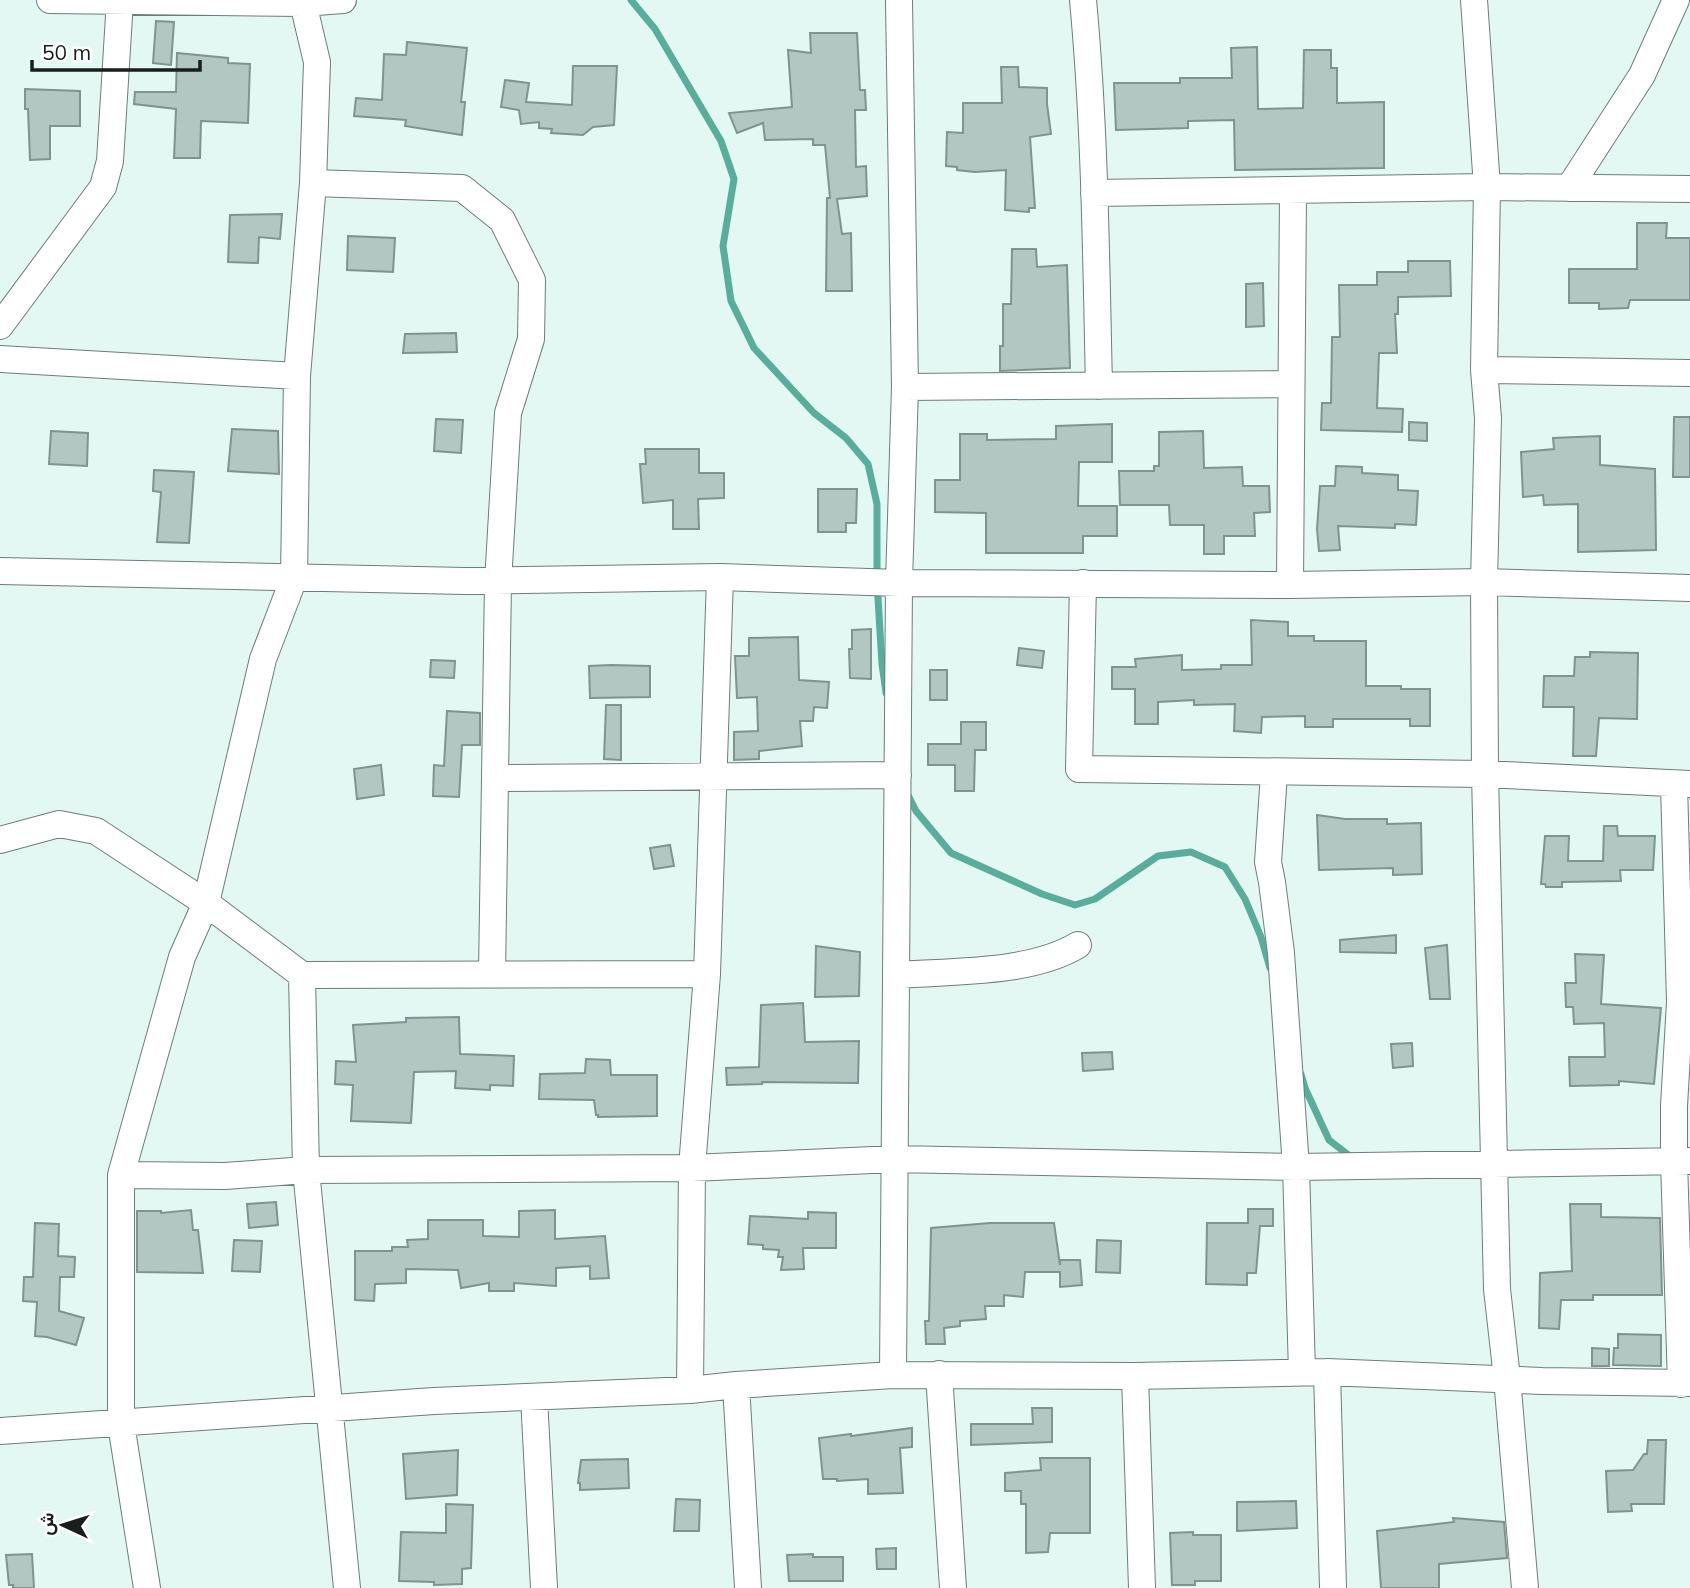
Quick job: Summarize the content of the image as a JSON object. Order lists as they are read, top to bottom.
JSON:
{
  "scale_bar": "50 m",
  "north": "left"
}
